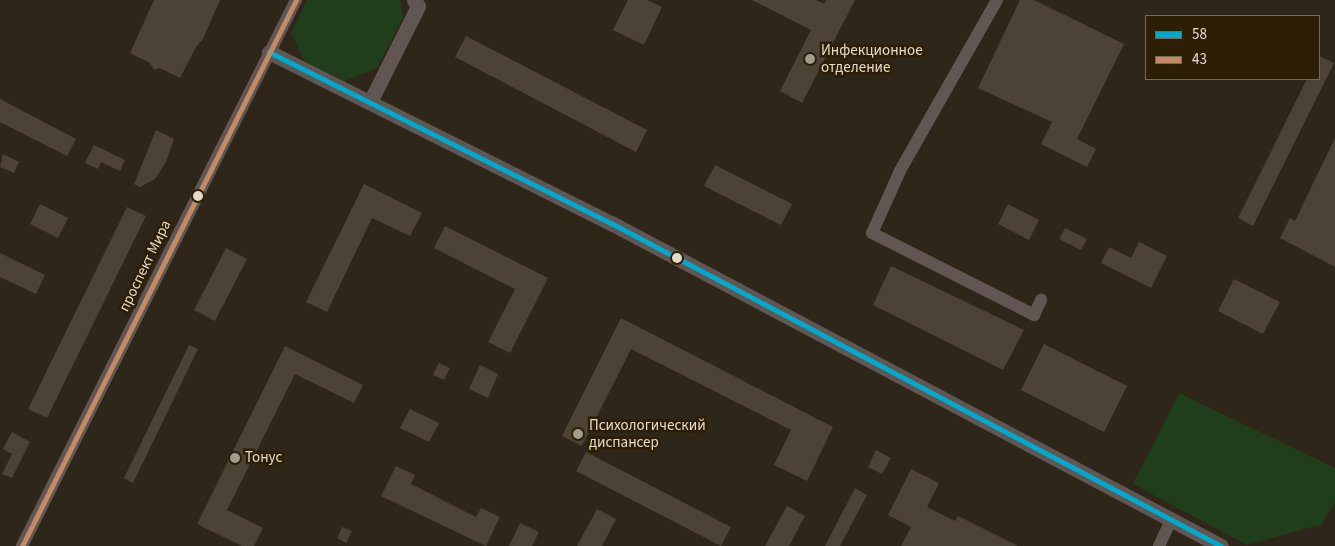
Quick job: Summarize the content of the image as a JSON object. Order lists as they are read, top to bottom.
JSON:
{
  "streets": {
    "street": ["проспект Мира"]
  },
  "places": ["Инфекционное отделение", "Психологический диспансер", "Тонус"],
  "lines": ["transit line 43", "transit line 58"],
  "legend": ["58", "43"]
}
